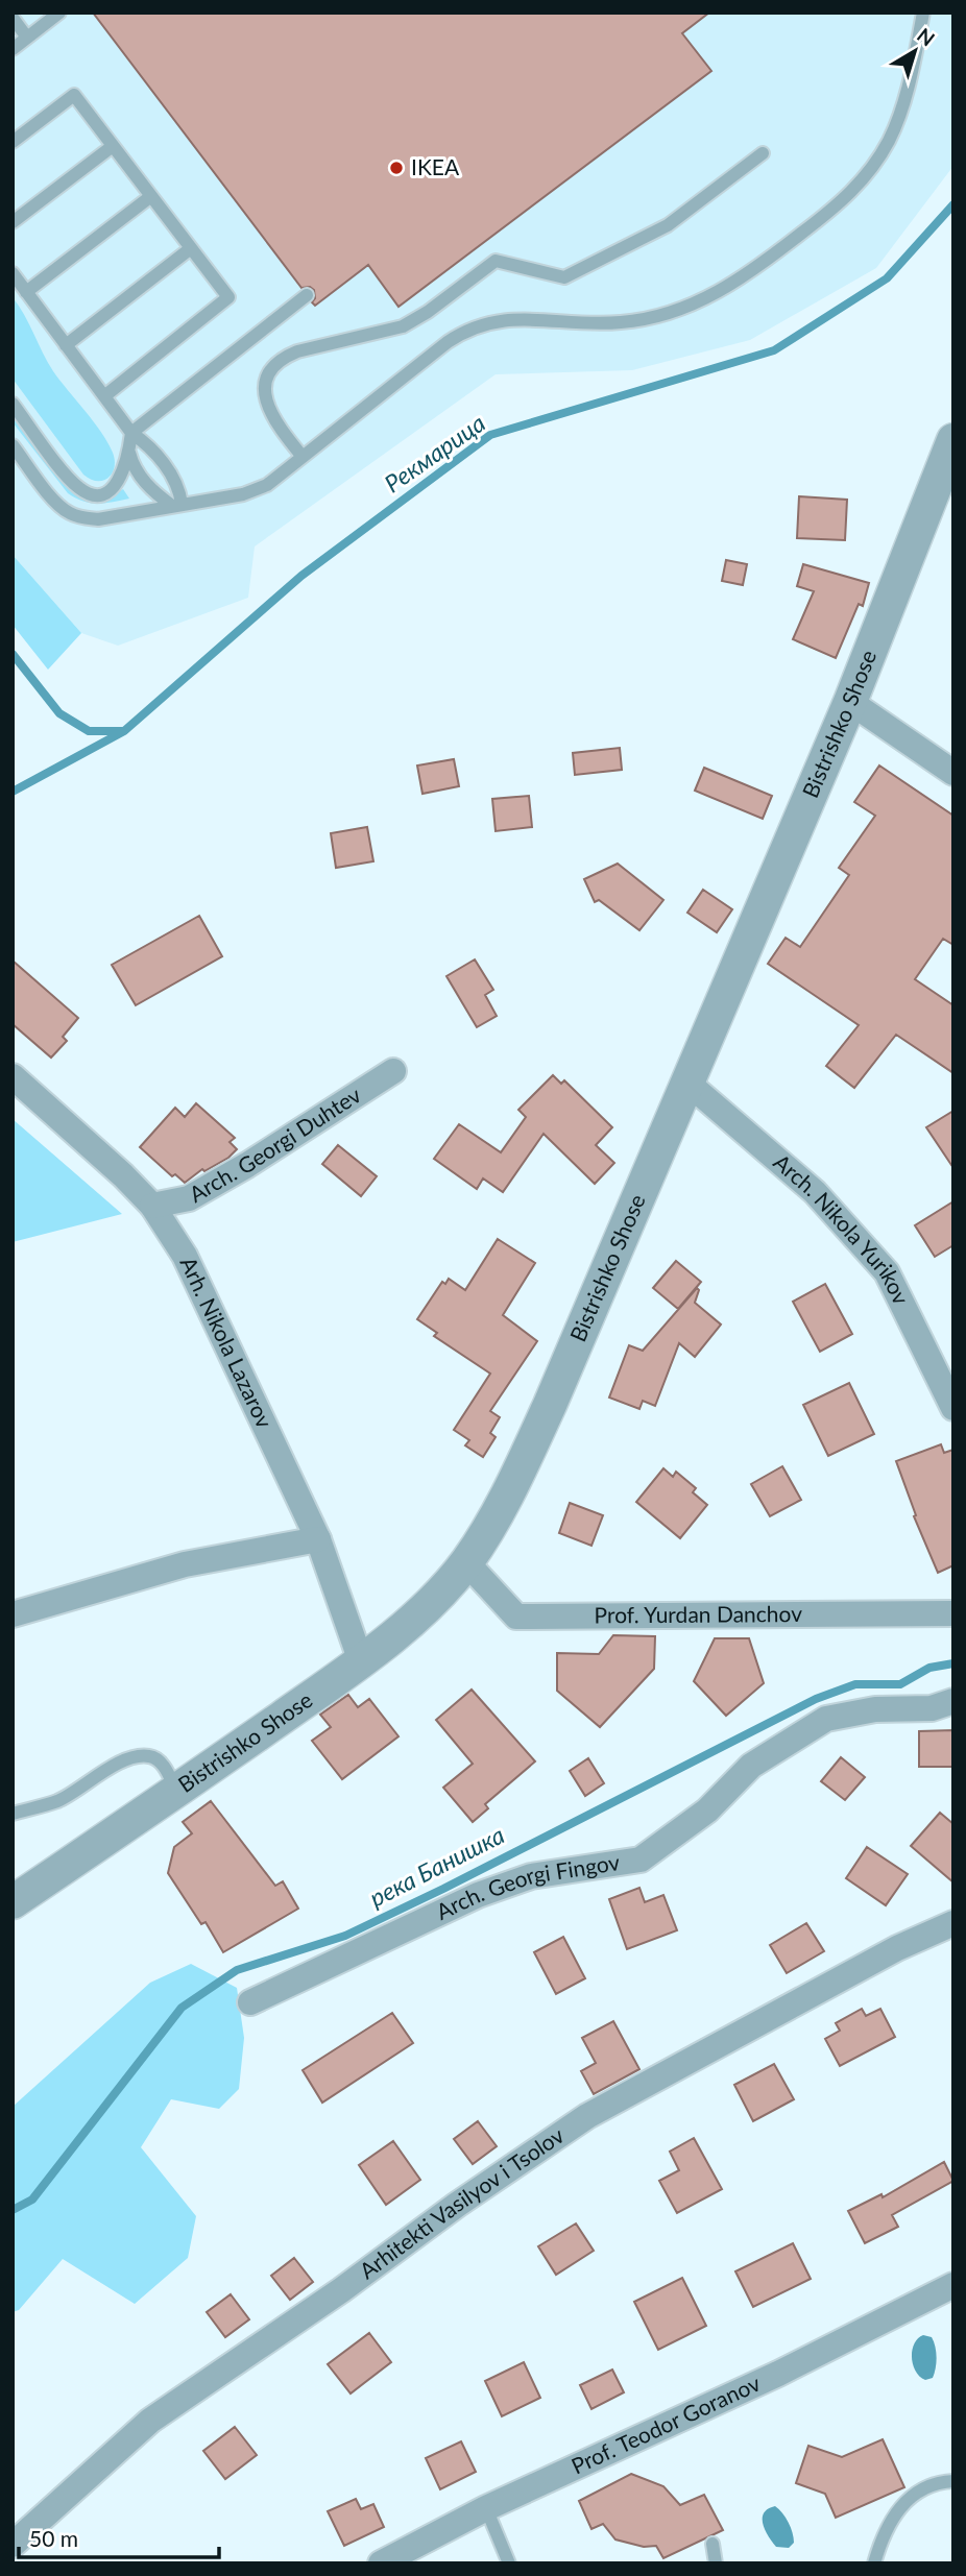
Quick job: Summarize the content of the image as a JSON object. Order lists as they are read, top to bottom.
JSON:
{
  "streets": {
    "street": [
      "Bistrishko Shose",
      "Arch. Georgi Duhtev",
      "Arch. Nikola Yurikov",
      "Arh. Nikola Lazarov",
      "Prof. Yurdan Danchov",
      "Arch. Georgi Fingov",
      "Arhitekti Vasilyov i Tsolov",
      "Prof. Teodor Goranov"
    ]
  },
  "crossings": [
    ["Bistrishko Shose", "Arch. Nikola Yurikov"],
    ["Bistrishko Shose", "Arh. Nikola Lazarov"],
    ["Bistrishko Shose", "Prof. Yurdan Danchov"],
    ["Arch. Georgi Duhtev", "Arh. Nikola Lazarov"]
  ],
  "water": ["Рекмарица", "река Банишка"],
  "places": ["IKEA"],
  "scale_bar": "50 m",
  "north": "top right"
}
